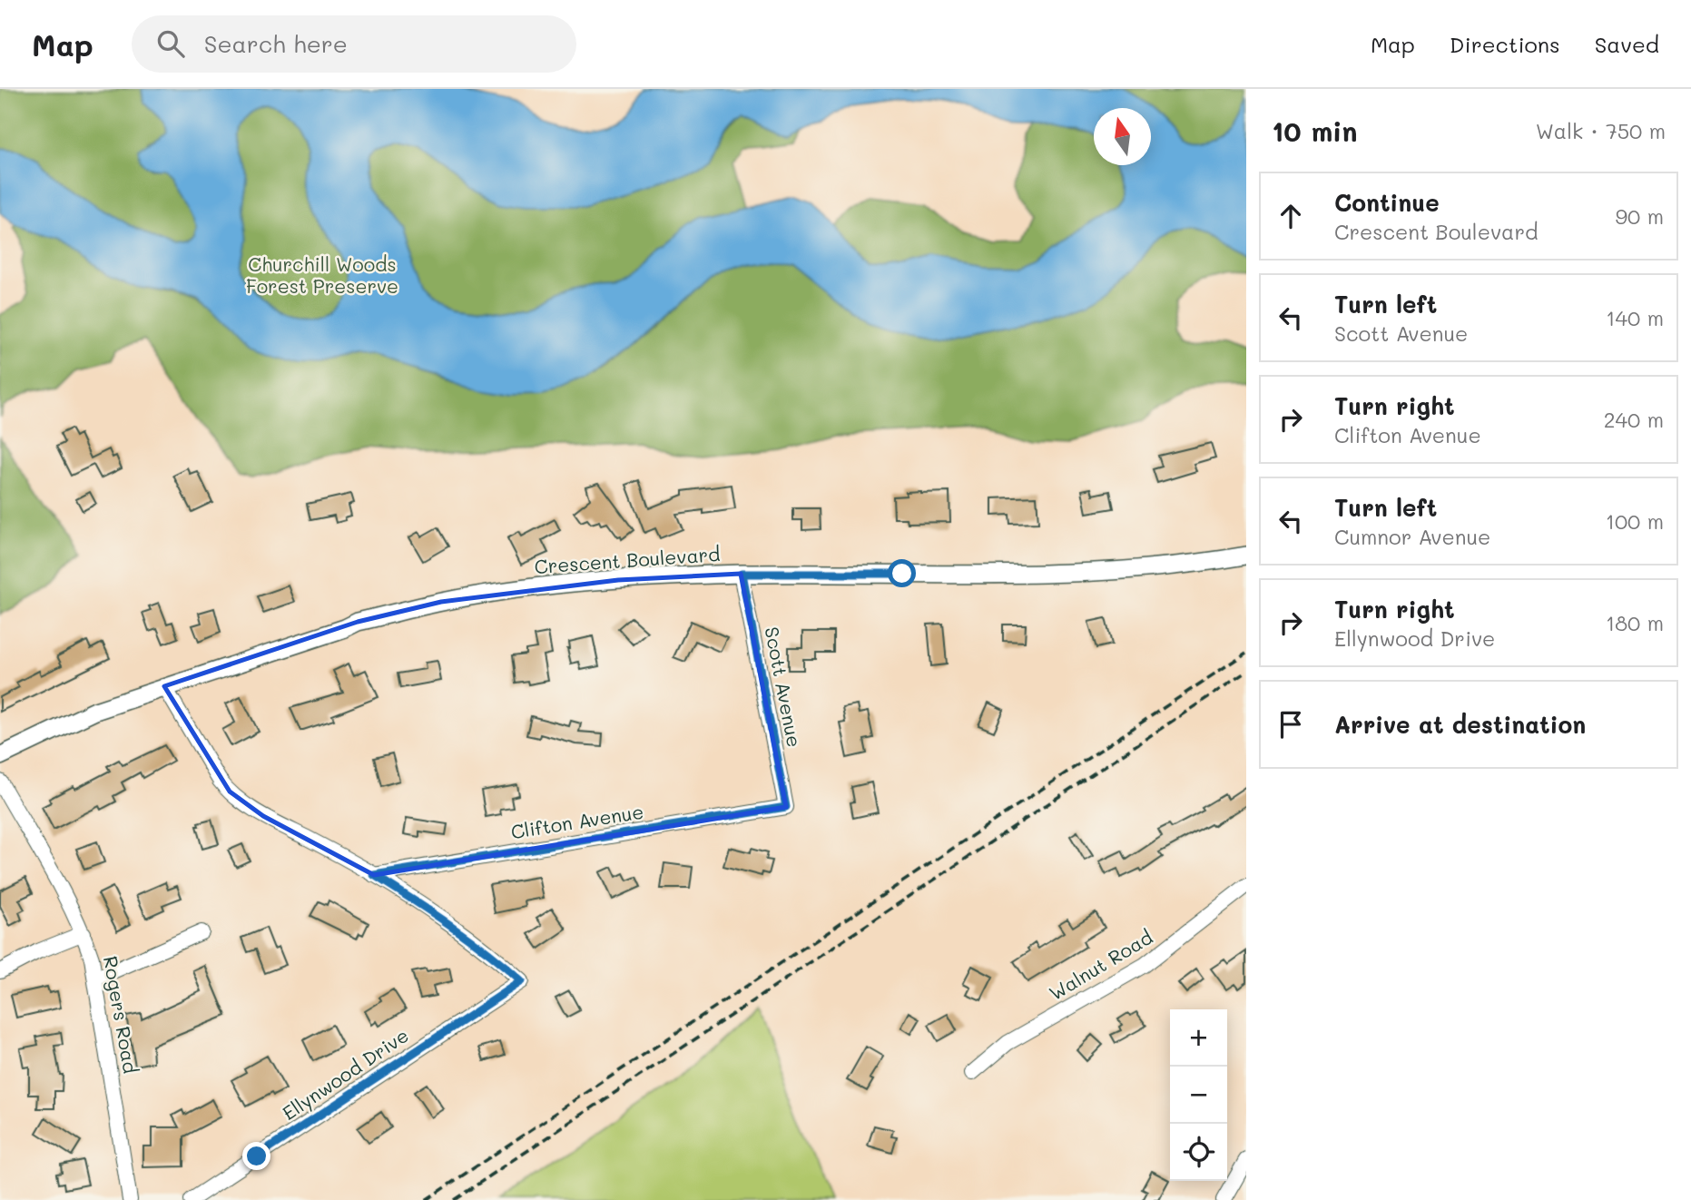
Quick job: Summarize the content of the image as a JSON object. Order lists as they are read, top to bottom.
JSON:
{
  "streets": {
    "street": [
      "Crescent Boulevard",
      "Scott Avenue",
      "Clifton Avenue",
      "Walnut Road",
      "Rogers Road",
      "Ellynwood Drive"
    ]
  },
  "crossings": [
    ["Crescent Boulevard", "Scott Avenue"],
    ["Scott Avenue", "Clifton Avenue"],
    ["Clifton Avenue", "Ellynwood Drive"]
  ],
  "parks": ["Churchill Woods Forest Preserve"],
  "north": "top",
  "page": {
    "header": "Map",
    "search": "Search here",
    "nav": ["Map", "Directions", "Saved"],
    "heading": ["10 min", "Walk · 750 m"],
    "list": [
      ["Continue", "Crescent Boulevard", "90 m"],
      ["Turn left", "Scott Avenue", "140 m"],
      ["Turn right", "Clifton Avenue", "240 m"],
      ["Turn left", "Cumnor Avenue", "100 m"],
      ["Turn right", "Ellynwood Drive", "180 m"],
      "Arrive at destination"
    ],
    "map_buttons": ["+", "−"]
  }
}
